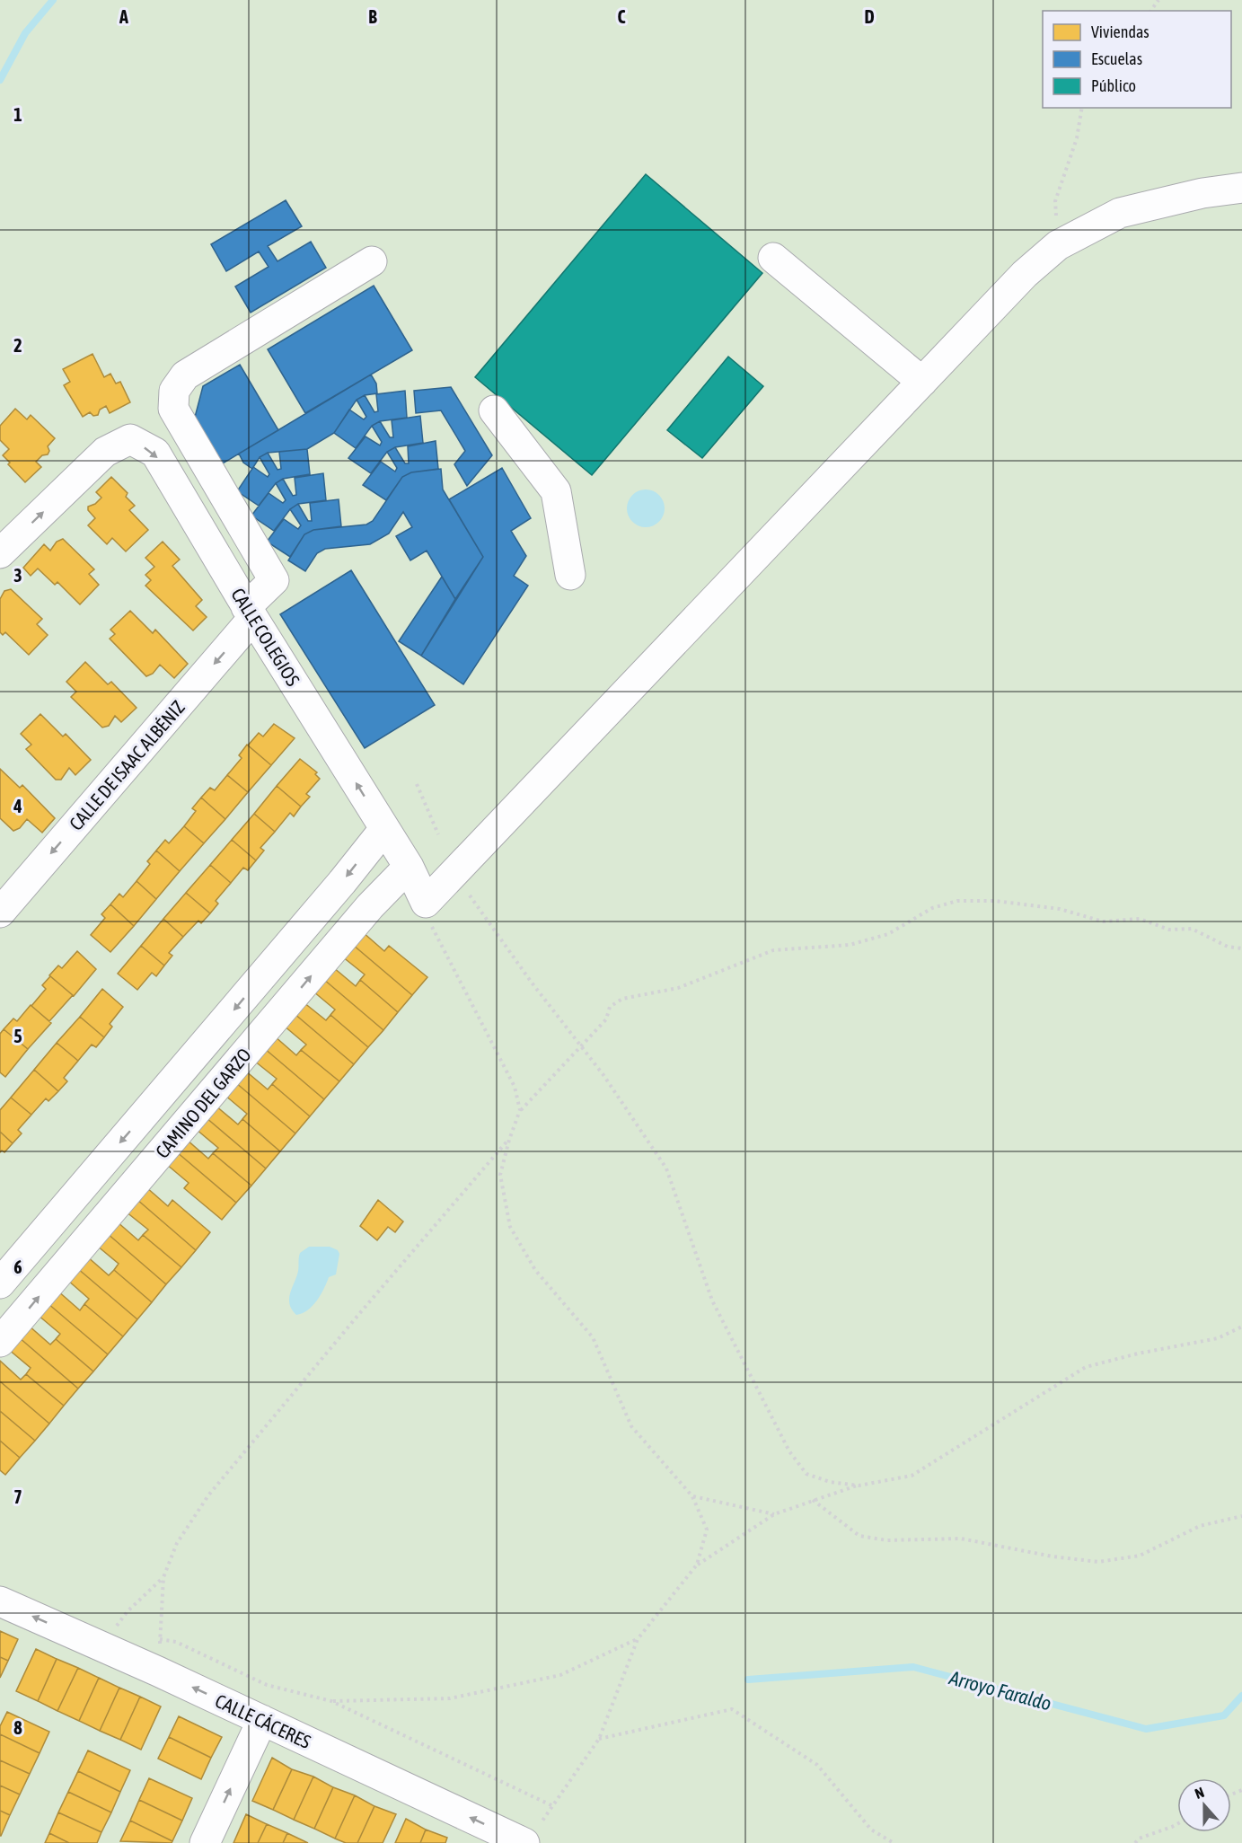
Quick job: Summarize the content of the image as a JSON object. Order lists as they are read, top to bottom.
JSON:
{
  "streets": {
    "street": [
      "CALLE COLEGIOS",
      "CALLE DE ISAAC ALBÉNIZ",
      "CAMINO DEL GARZO",
      "CALLE CÁCERES"
    ]
  },
  "crossings": [
    ["CALLE COLEGIOS", "CALLE DE ISAAC ALBÉNIZ"],
    ["CALLE COLEGIOS", "CAMINO DEL GARZO"]
  ],
  "one_way": ["CALLE DE ISAAC ALBÉNIZ", "CALLE CÁCERES"],
  "water": ["Arroyo Faraldo"],
  "legend": ["Viviendas", "Escuelas", "Público"],
  "north": "top",
  "grid": {
    "columns": [
      "A",
      "B",
      "C",
      "D"
    ],
    "rows": [
      "1",
      "2",
      "3",
      "4",
      "5",
      "6",
      "7",
      "8"
    ]
  }
}
